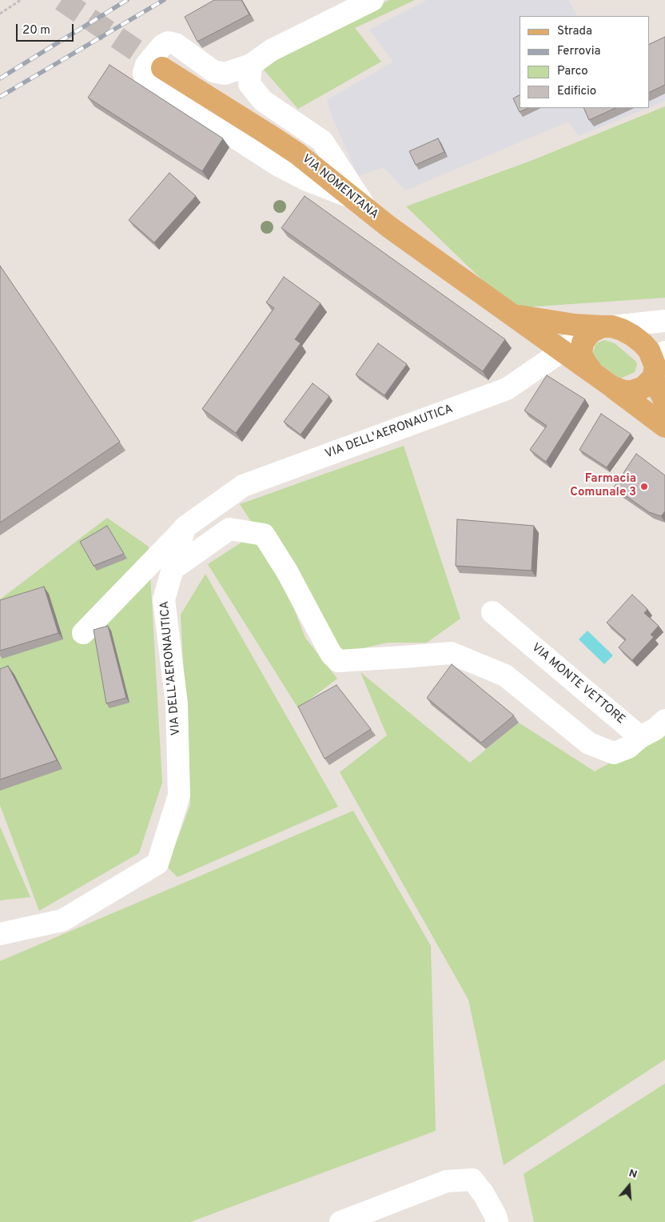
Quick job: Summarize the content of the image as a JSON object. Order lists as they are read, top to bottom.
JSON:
{
  "streets": {
    "main road": ["VIA NOMENTANA"],
    "street": ["VIA DELL'AERONAUTICA", "VIA MONTE VETTORE"]
  },
  "crossings": [
    ["VIA NOMENTANA", "VIA DELL'AERONAUTICA"]
  ],
  "places": ["Farmacia Comunale 3"],
  "legend": [
    "Strada",
    "Ferrovia",
    "Parco",
    "Edificio"
  ],
  "scale_bar": "20 m",
  "north": "top"
}
